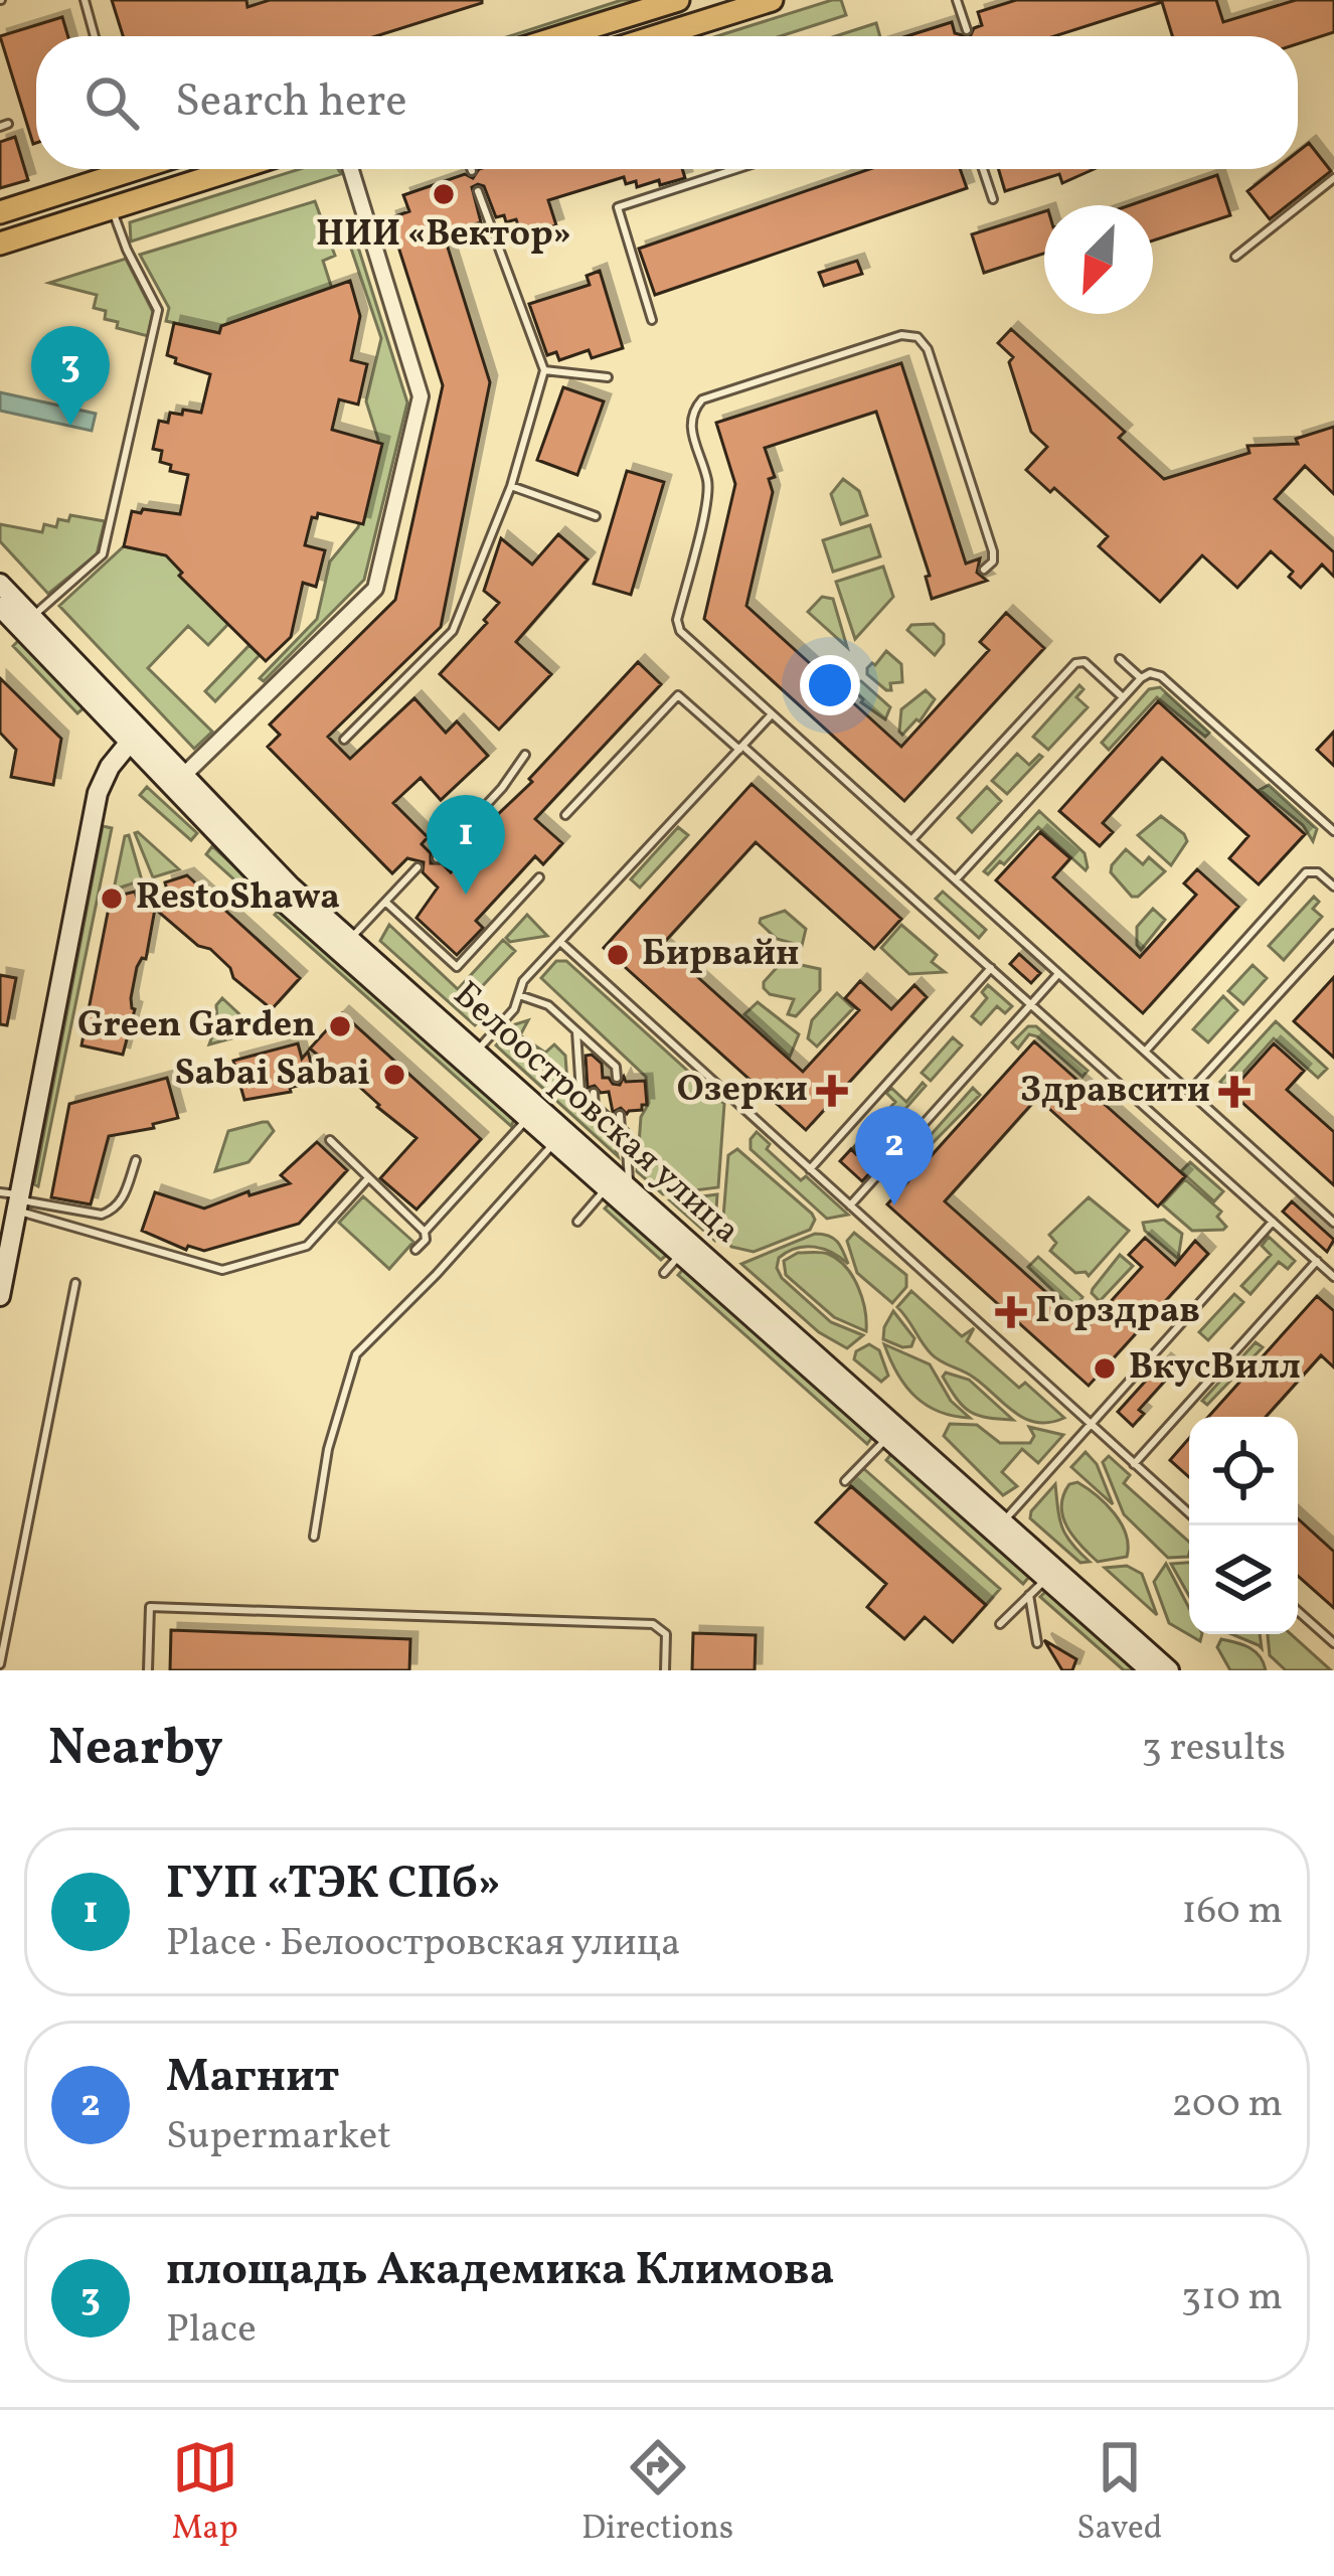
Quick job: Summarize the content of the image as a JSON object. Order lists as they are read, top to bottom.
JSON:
{
  "streets": {
    "main road": ["Белоостровская улица"]
  },
  "places": {
    "other": [
      "НИИ «Вектор»",
      "RestoShawa",
      "Бирвайн",
      "Green Garden",
      "Sabai Sabai",
      "ВкусВилл"
    ],
    "health": ["Озерки", "Здравсити", "Горздрав"]
  },
  "north": "bottom left",
  "page": {
    "search": "Search here",
    "pins": ["3", "1", "2"],
    "heading": ["Nearby", "3 results"],
    "list": [
      {
        "mark": "1",
        "name": "ГУП «ТЭК СПб»",
        "note": "Place · Белоостровская улица",
        "value": "160 m"
      },
      {
        "mark": "2",
        "name": "Магнит",
        "note": "Supermarket",
        "value": "200 m"
      },
      {
        "mark": "3",
        "name": "площадь Академика Климова",
        "note": "Place",
        "value": "310 m"
      }
    ],
    "nav": ["Map", "Directions", "Saved"]
  }
}
